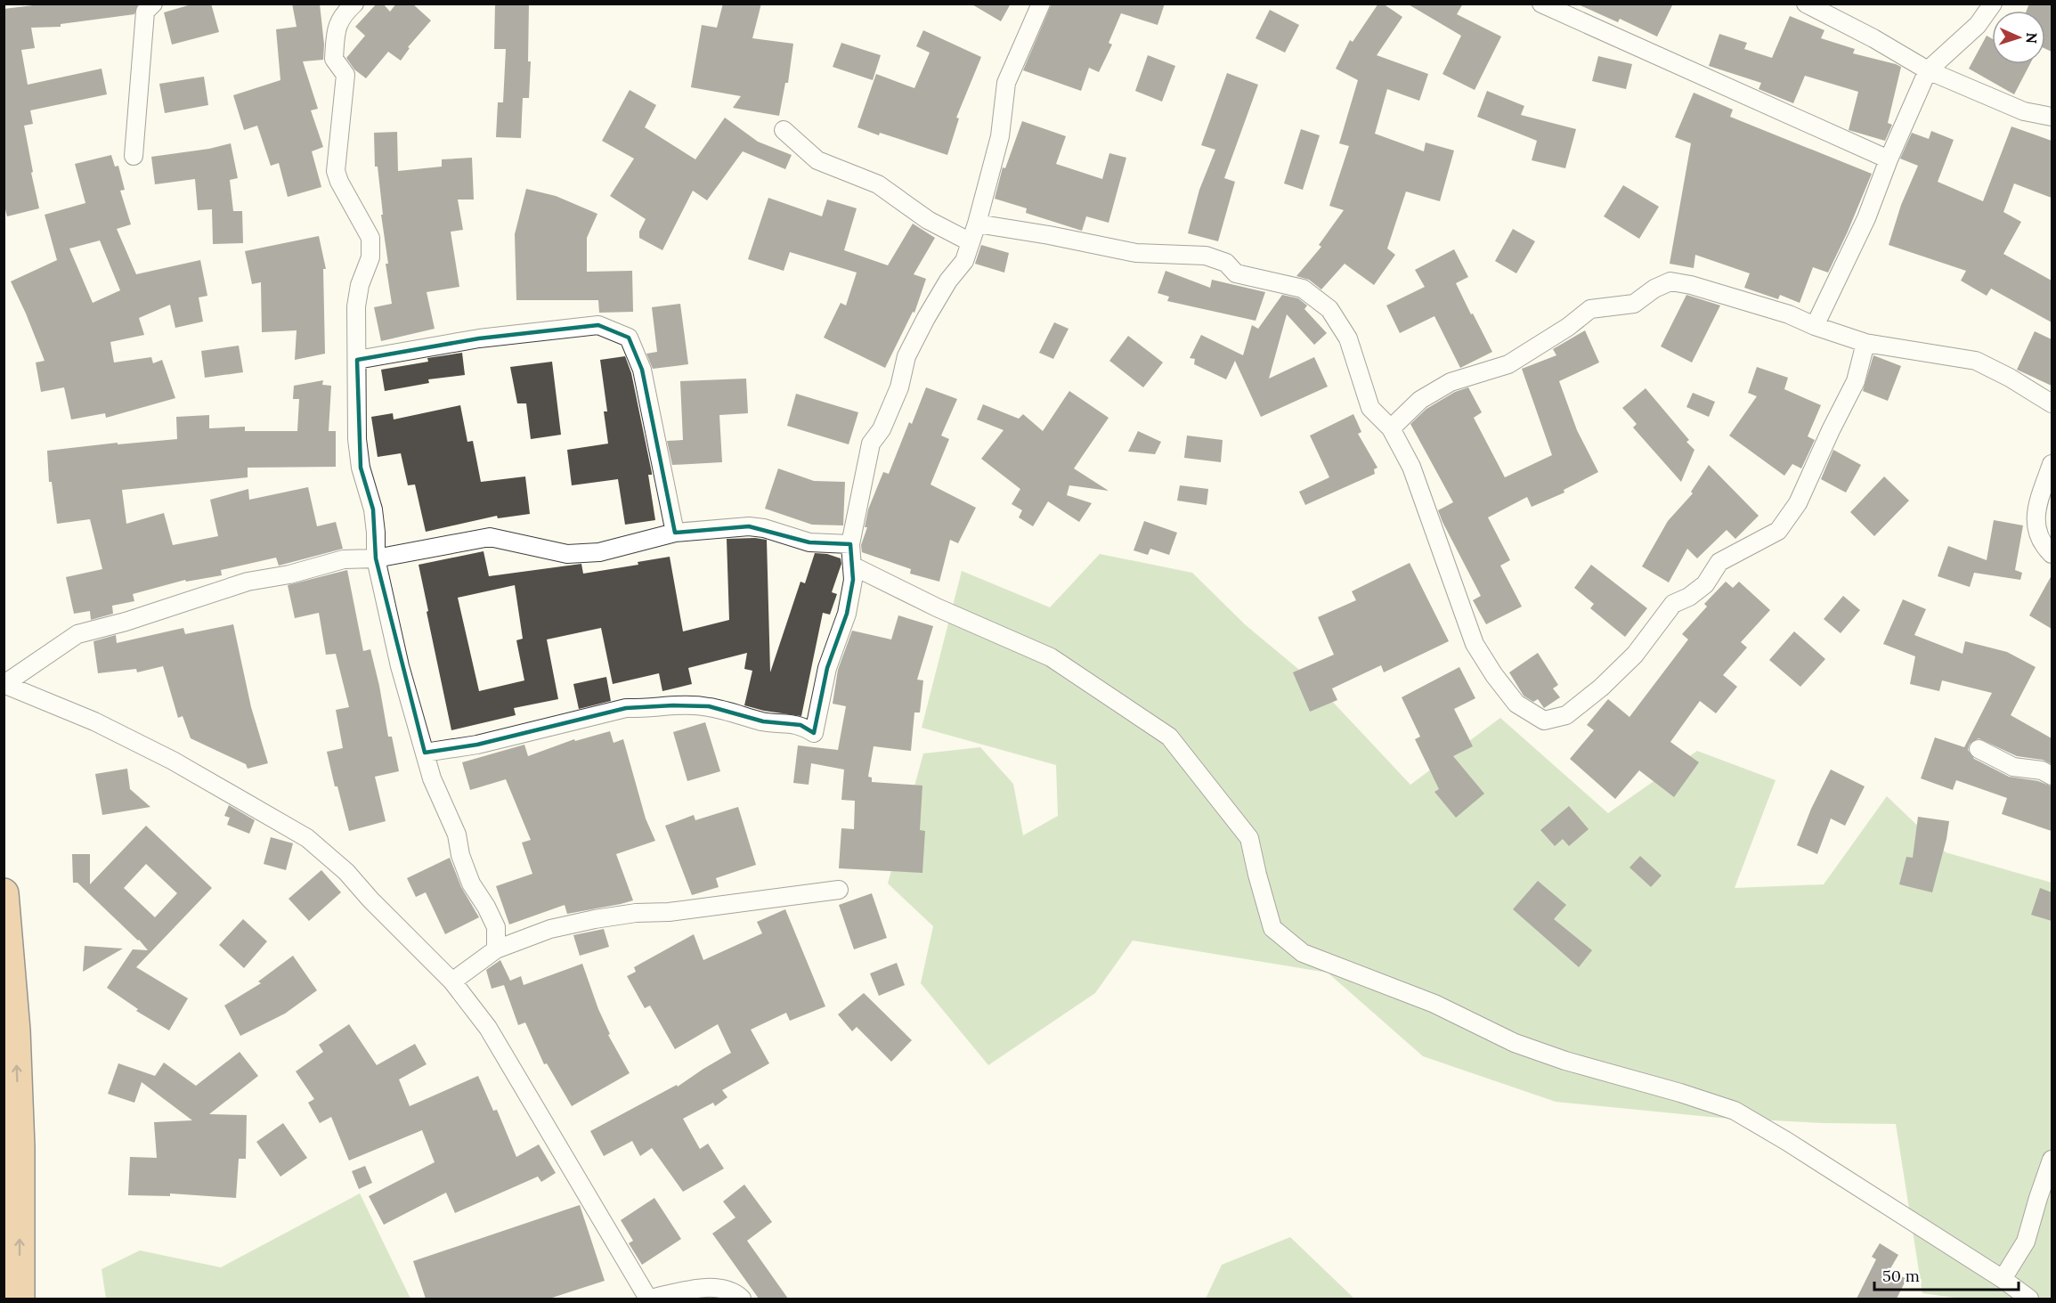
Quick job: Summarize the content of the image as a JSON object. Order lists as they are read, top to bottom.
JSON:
{
  "scale_bar": "50 m",
  "north": "right"
}
